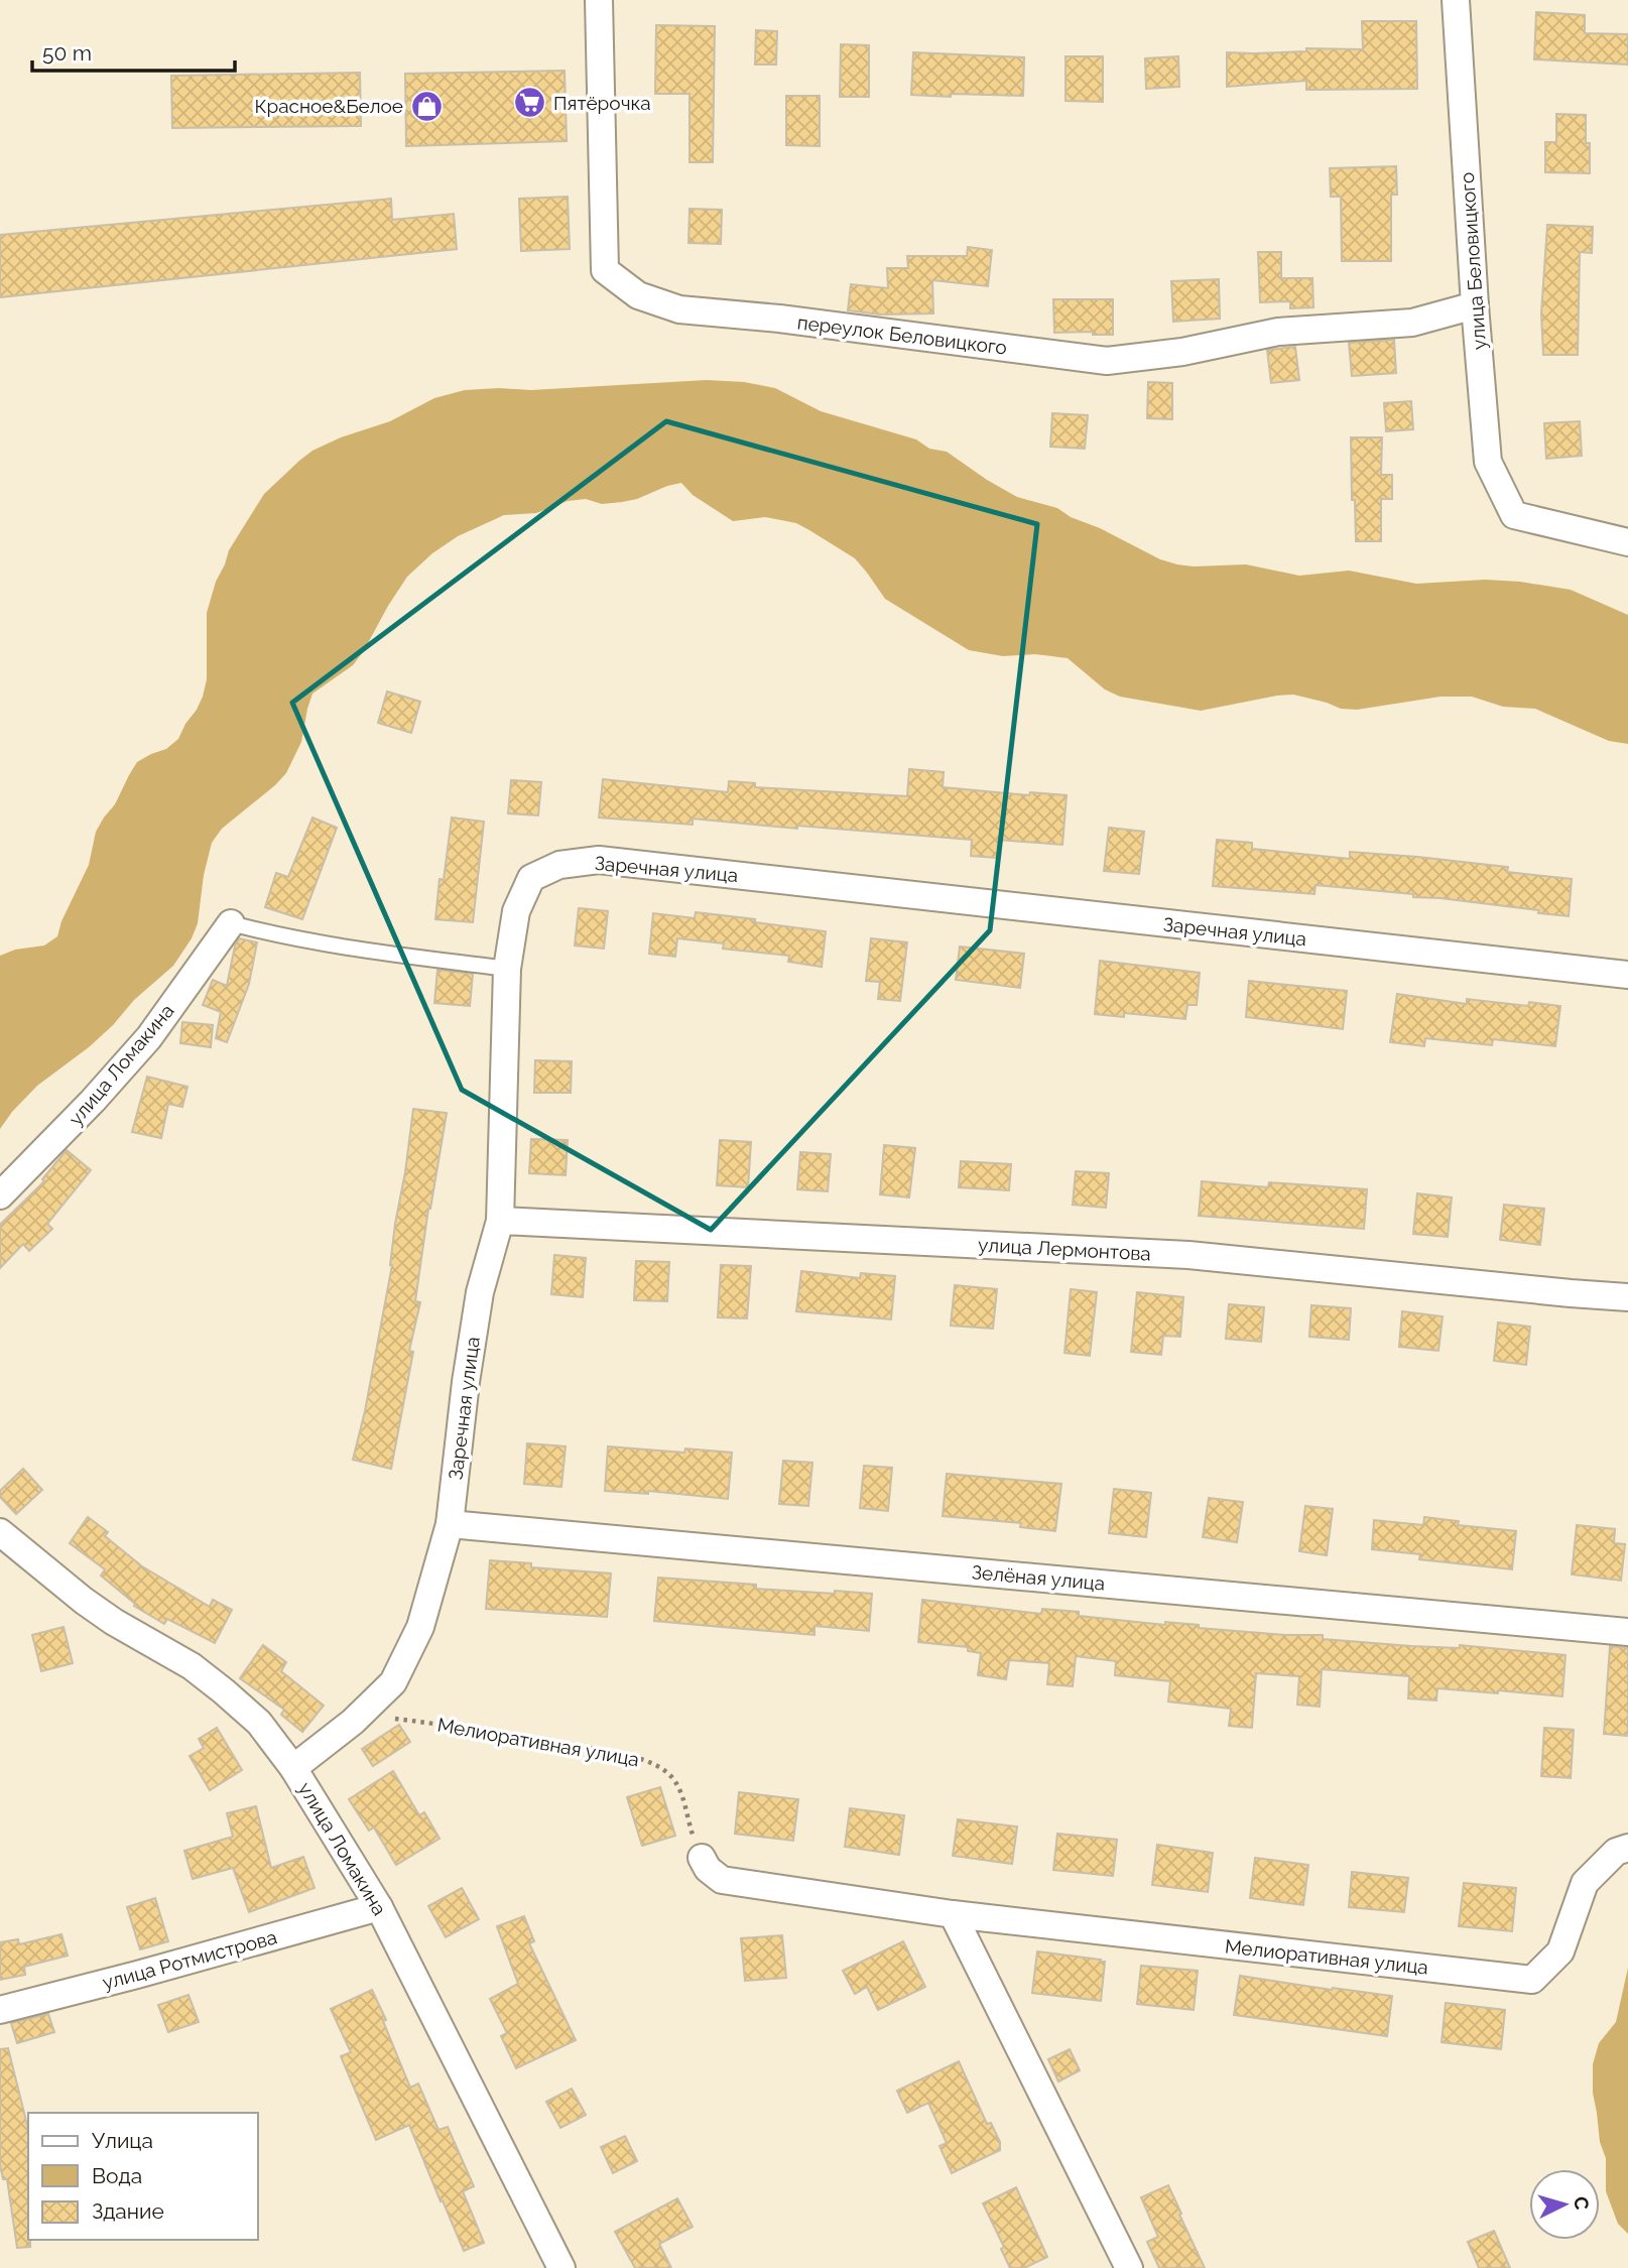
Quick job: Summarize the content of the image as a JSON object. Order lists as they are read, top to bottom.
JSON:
{
  "streets": {
    "street": [
      "улица Беловицкого",
      "переулок Беловицкого",
      "Заречная улица",
      "улица Ломакина",
      "улица Лермонтова",
      "Зелёная улица",
      "Мелиоративная улица",
      "улица Ротмистрова"
    ]
  },
  "crossings": [
    ["улица Беловицкого", "переулок Беловицкого"],
    ["Заречная улица", "улица Ломакина"],
    ["Заречная улица", "улица Лермонтова"],
    ["Заречная улица", "Зелёная улица"],
    ["улица Ломакина", "улица Ротмистрова"]
  ],
  "places": {
    "supermarket": ["Пятёрочка"],
    "shop": ["Красное&Белое"]
  },
  "legend": ["Улица", "Вода", "Здание"],
  "scale_bar": "50 m",
  "north": "right"
}
